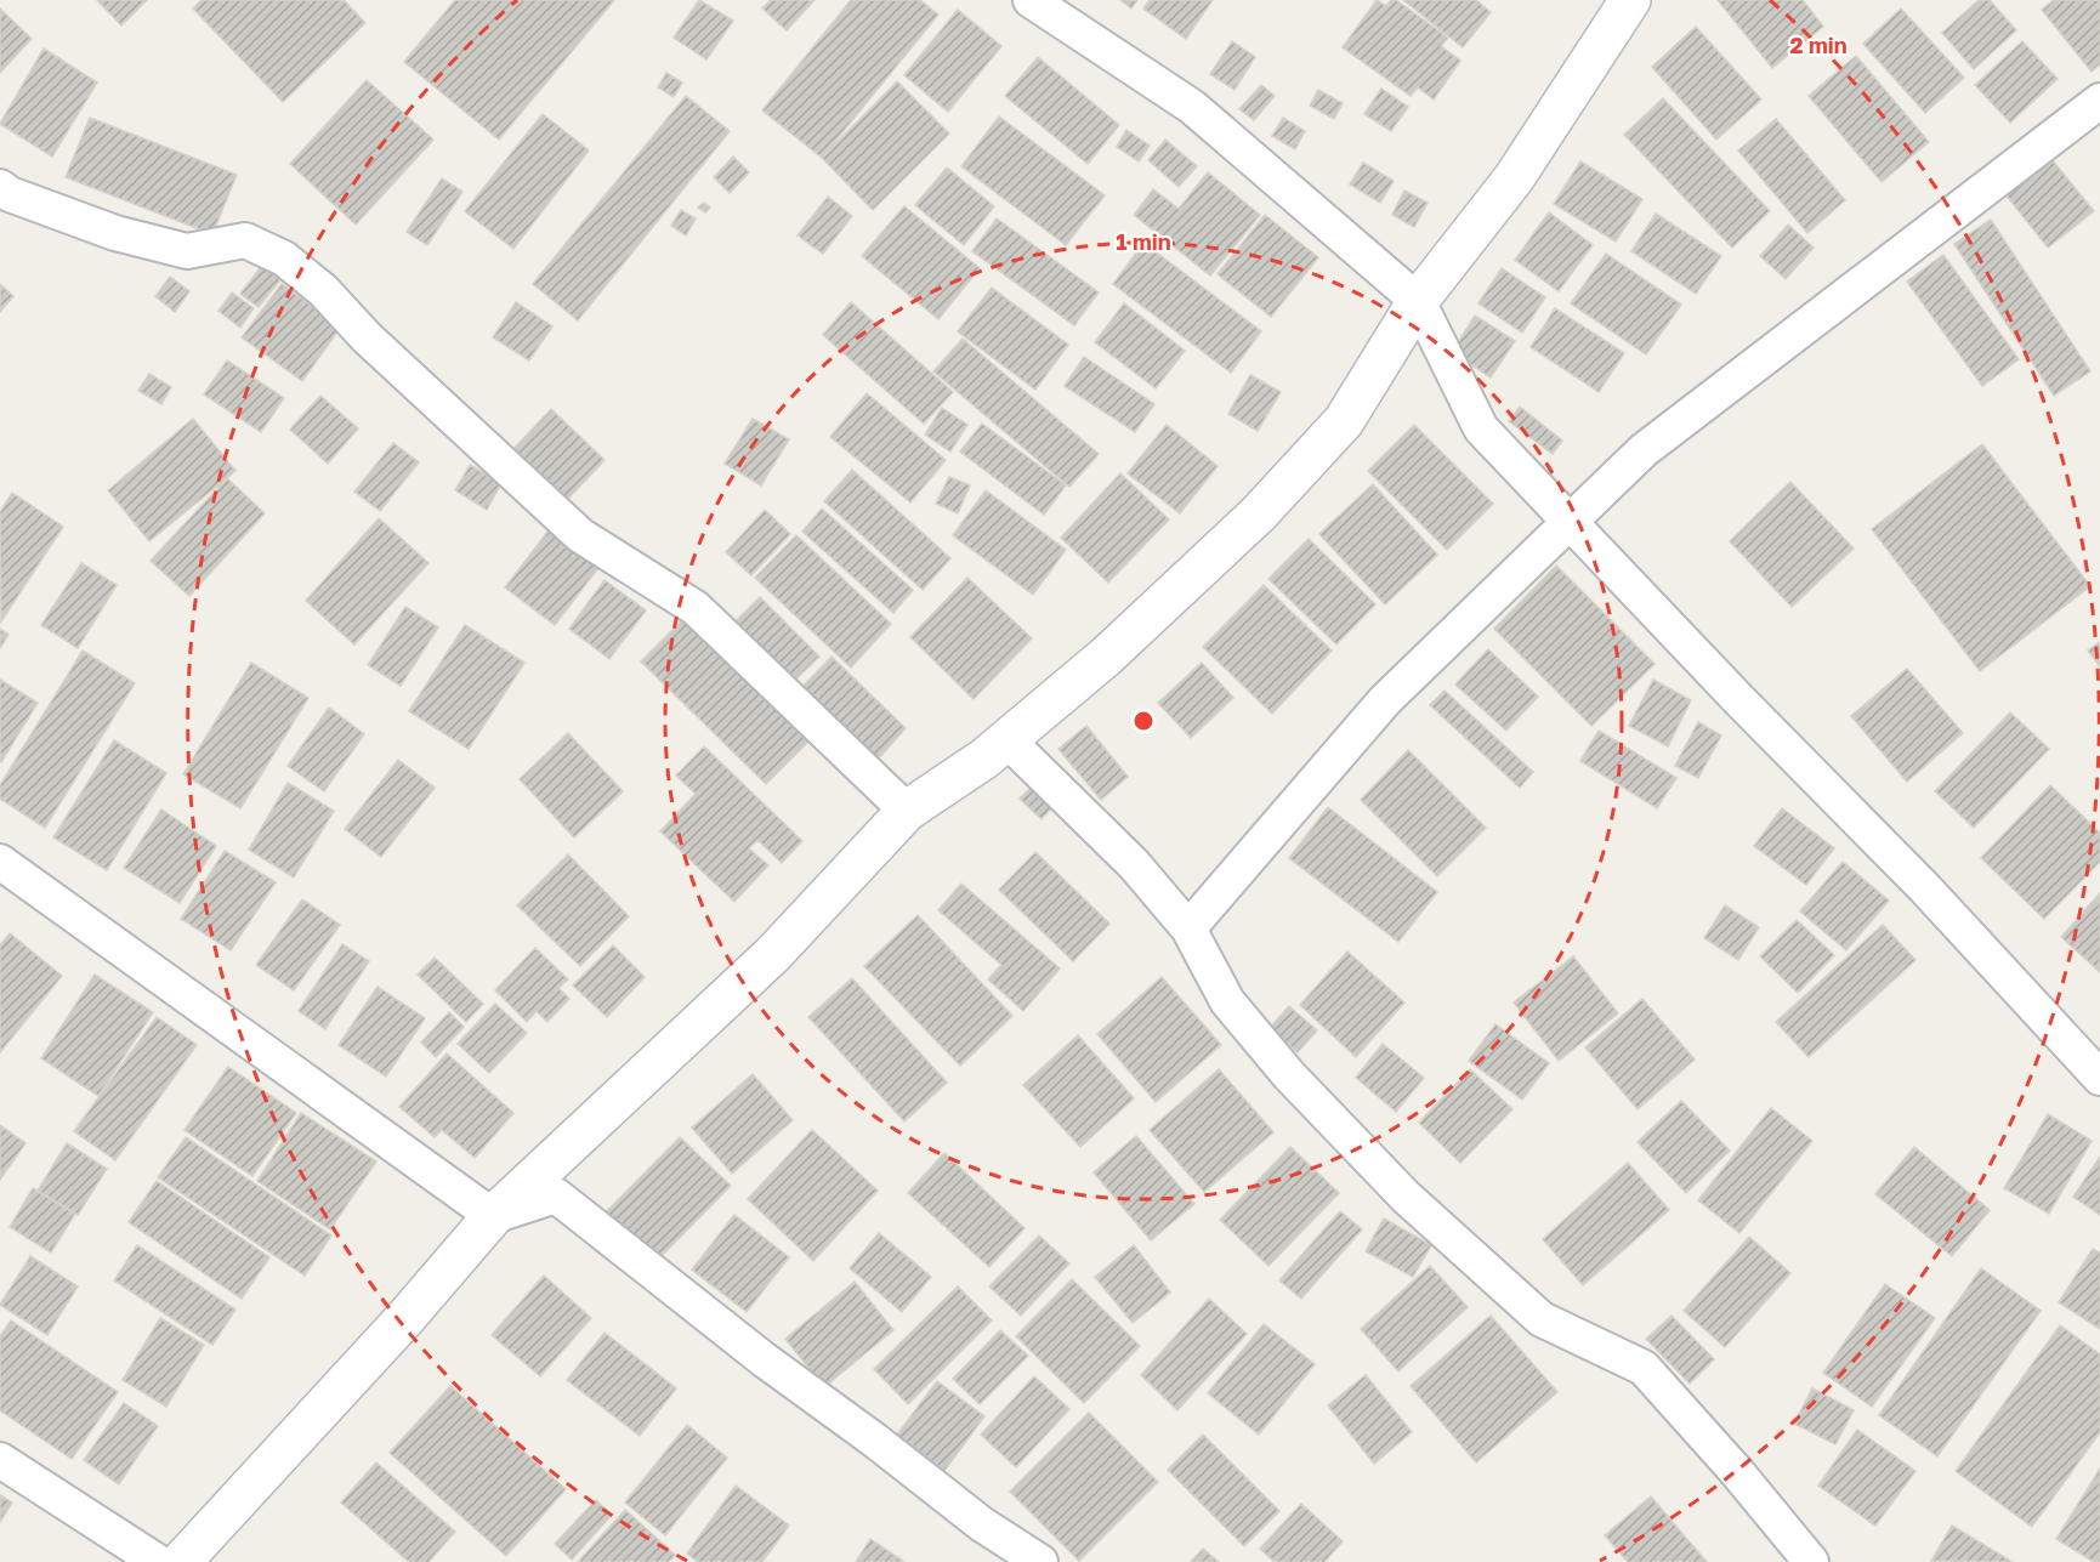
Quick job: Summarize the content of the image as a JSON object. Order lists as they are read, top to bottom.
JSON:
{
  "rings": ["2 min", "1 min"]
}
